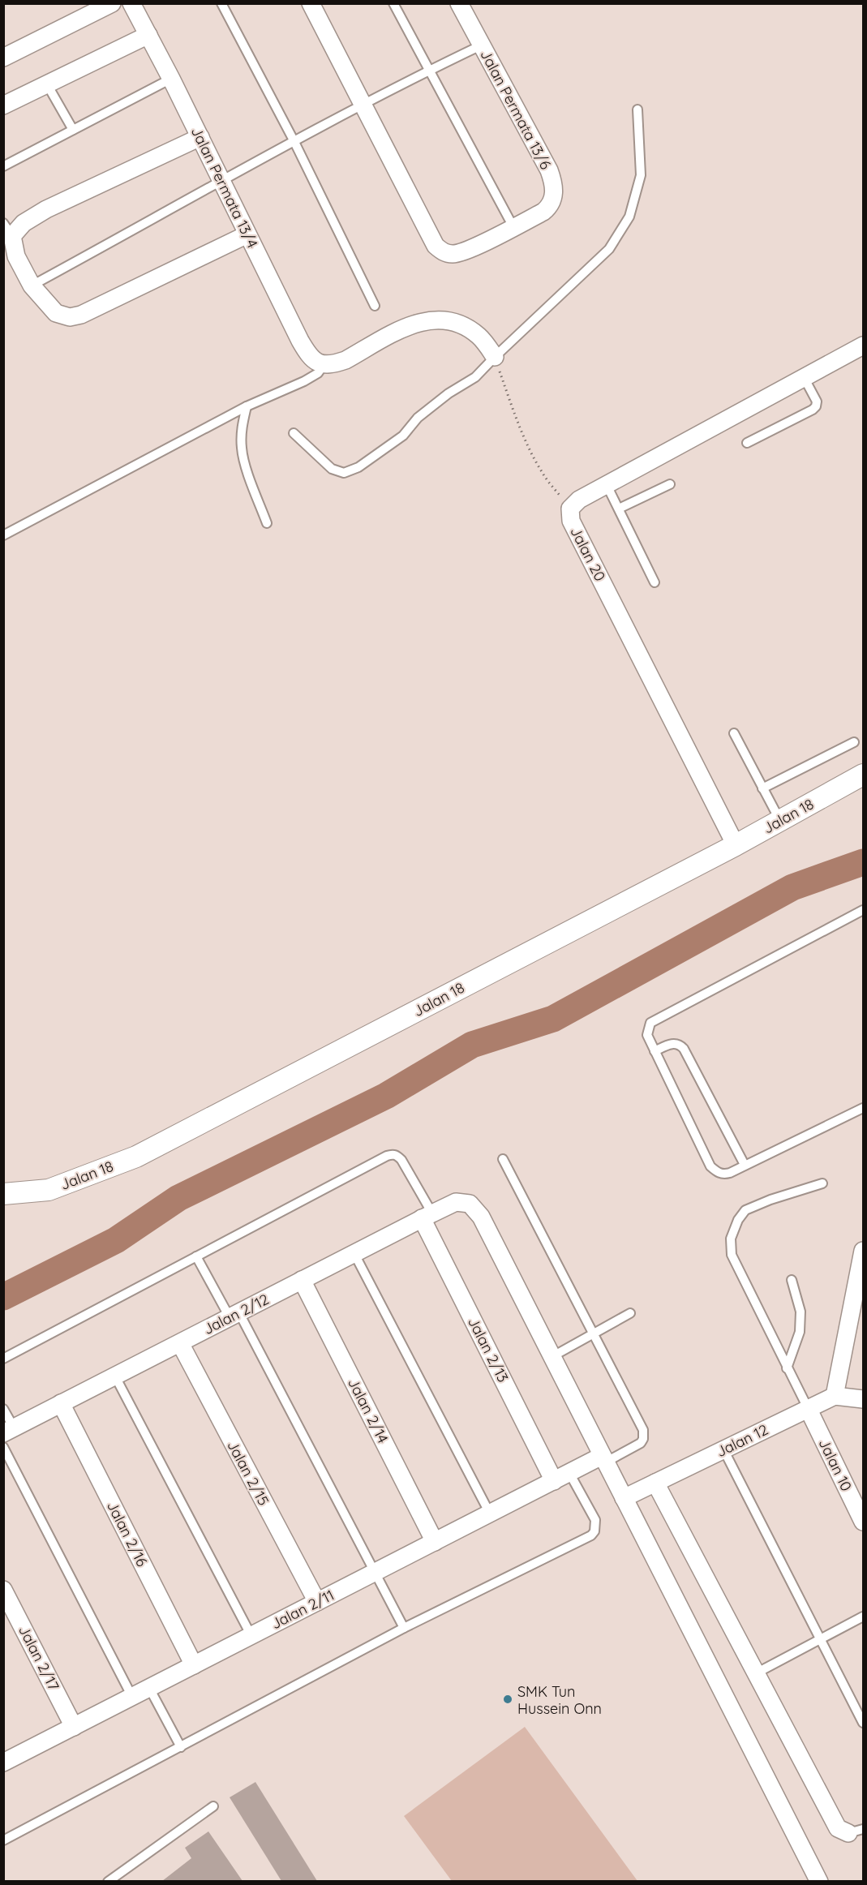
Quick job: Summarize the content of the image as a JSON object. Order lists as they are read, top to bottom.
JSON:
{
  "streets": {
    "street": [
      "Jalan Permata 13/6",
      "Jalan Permata 13/4",
      "Jalan 20",
      "Jalan 18",
      "Jalan 2/12",
      "Jalan 2/13",
      "Jalan 2/14",
      "Jalan 12",
      "Jalan 10",
      "Jalan 2/15",
      "Jalan 2/16",
      "Jalan 2/11",
      "Jalan 2/17"
    ]
  },
  "crossings": [
    ["Jalan 20", "Jalan 18"],
    ["Jalan 2/12", "Jalan 2/13"],
    ["Jalan 2/12", "Jalan 2/14"],
    ["Jalan 2/12", "Jalan 2/15"],
    ["Jalan 2/12", "Jalan 2/16"],
    ["Jalan 2/13", "Jalan 2/11"],
    ["Jalan 2/14", "Jalan 2/11"],
    ["Jalan 12", "Jalan 10"],
    ["Jalan 2/15", "Jalan 2/11"],
    ["Jalan 2/16", "Jalan 2/11"],
    ["Jalan 2/11", "Jalan 2/17"]
  ],
  "places": ["SMK Tun Hussein Onn"]
}
